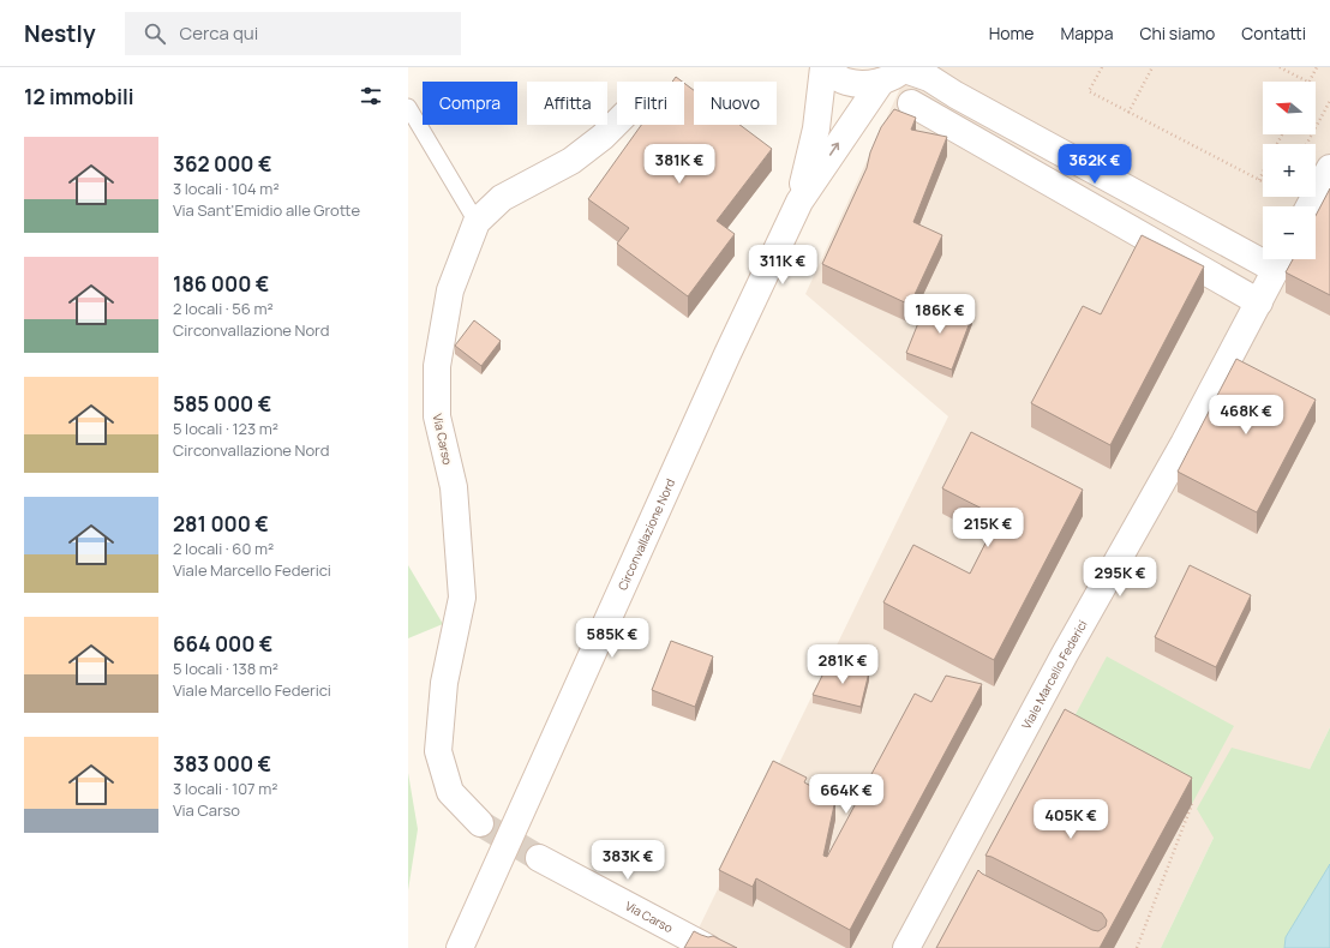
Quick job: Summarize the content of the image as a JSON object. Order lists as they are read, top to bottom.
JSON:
{
  "streets": {
    "street": ["Via Carso", "Circonvallazione Nord", "Viale Marcello Federici"]
  },
  "north": "left",
  "page": {
    "header": "Nestly",
    "search": "Cerca qui",
    "nav": [
      "Home",
      "Mappa",
      "Chi siamo",
      "Contatti"
    ],
    "heading": "12 immobili",
    "map_buttons": ["+", "−"],
    "chip": [
      "Compra",
      "Affitta",
      "Filtri",
      "Nuovo"
    ],
    "list": [
      {
        "name": "362 000 €",
        "note": "3 locali · 104 m² · Via Sant'Emidio alle Grotte"
      },
      {
        "name": "186 000 €",
        "note": "2 locali · 56 m² · Circonvallazione Nord"
      },
      {
        "name": "585 000 €",
        "note": "5 locali · 123 m² · Circonvallazione Nord"
      },
      {
        "name": "281 000 €",
        "note": "2 locali · 60 m² · Viale Marcello Federici"
      },
      {
        "name": "664 000 €",
        "note": "5 locali · 138 m² · Viale Marcello Federici"
      },
      {
        "name": "383 000 €",
        "note": "3 locali · 107 m² · Via Carso"
      }
    ],
    "price": [
      "381K €",
      "362K €",
      "311K €",
      "186K €",
      "468K €",
      "215K €",
      "295K €",
      "585K €",
      "281K €",
      "664K €",
      "405K €",
      "383K €"
    ]
  }
}
